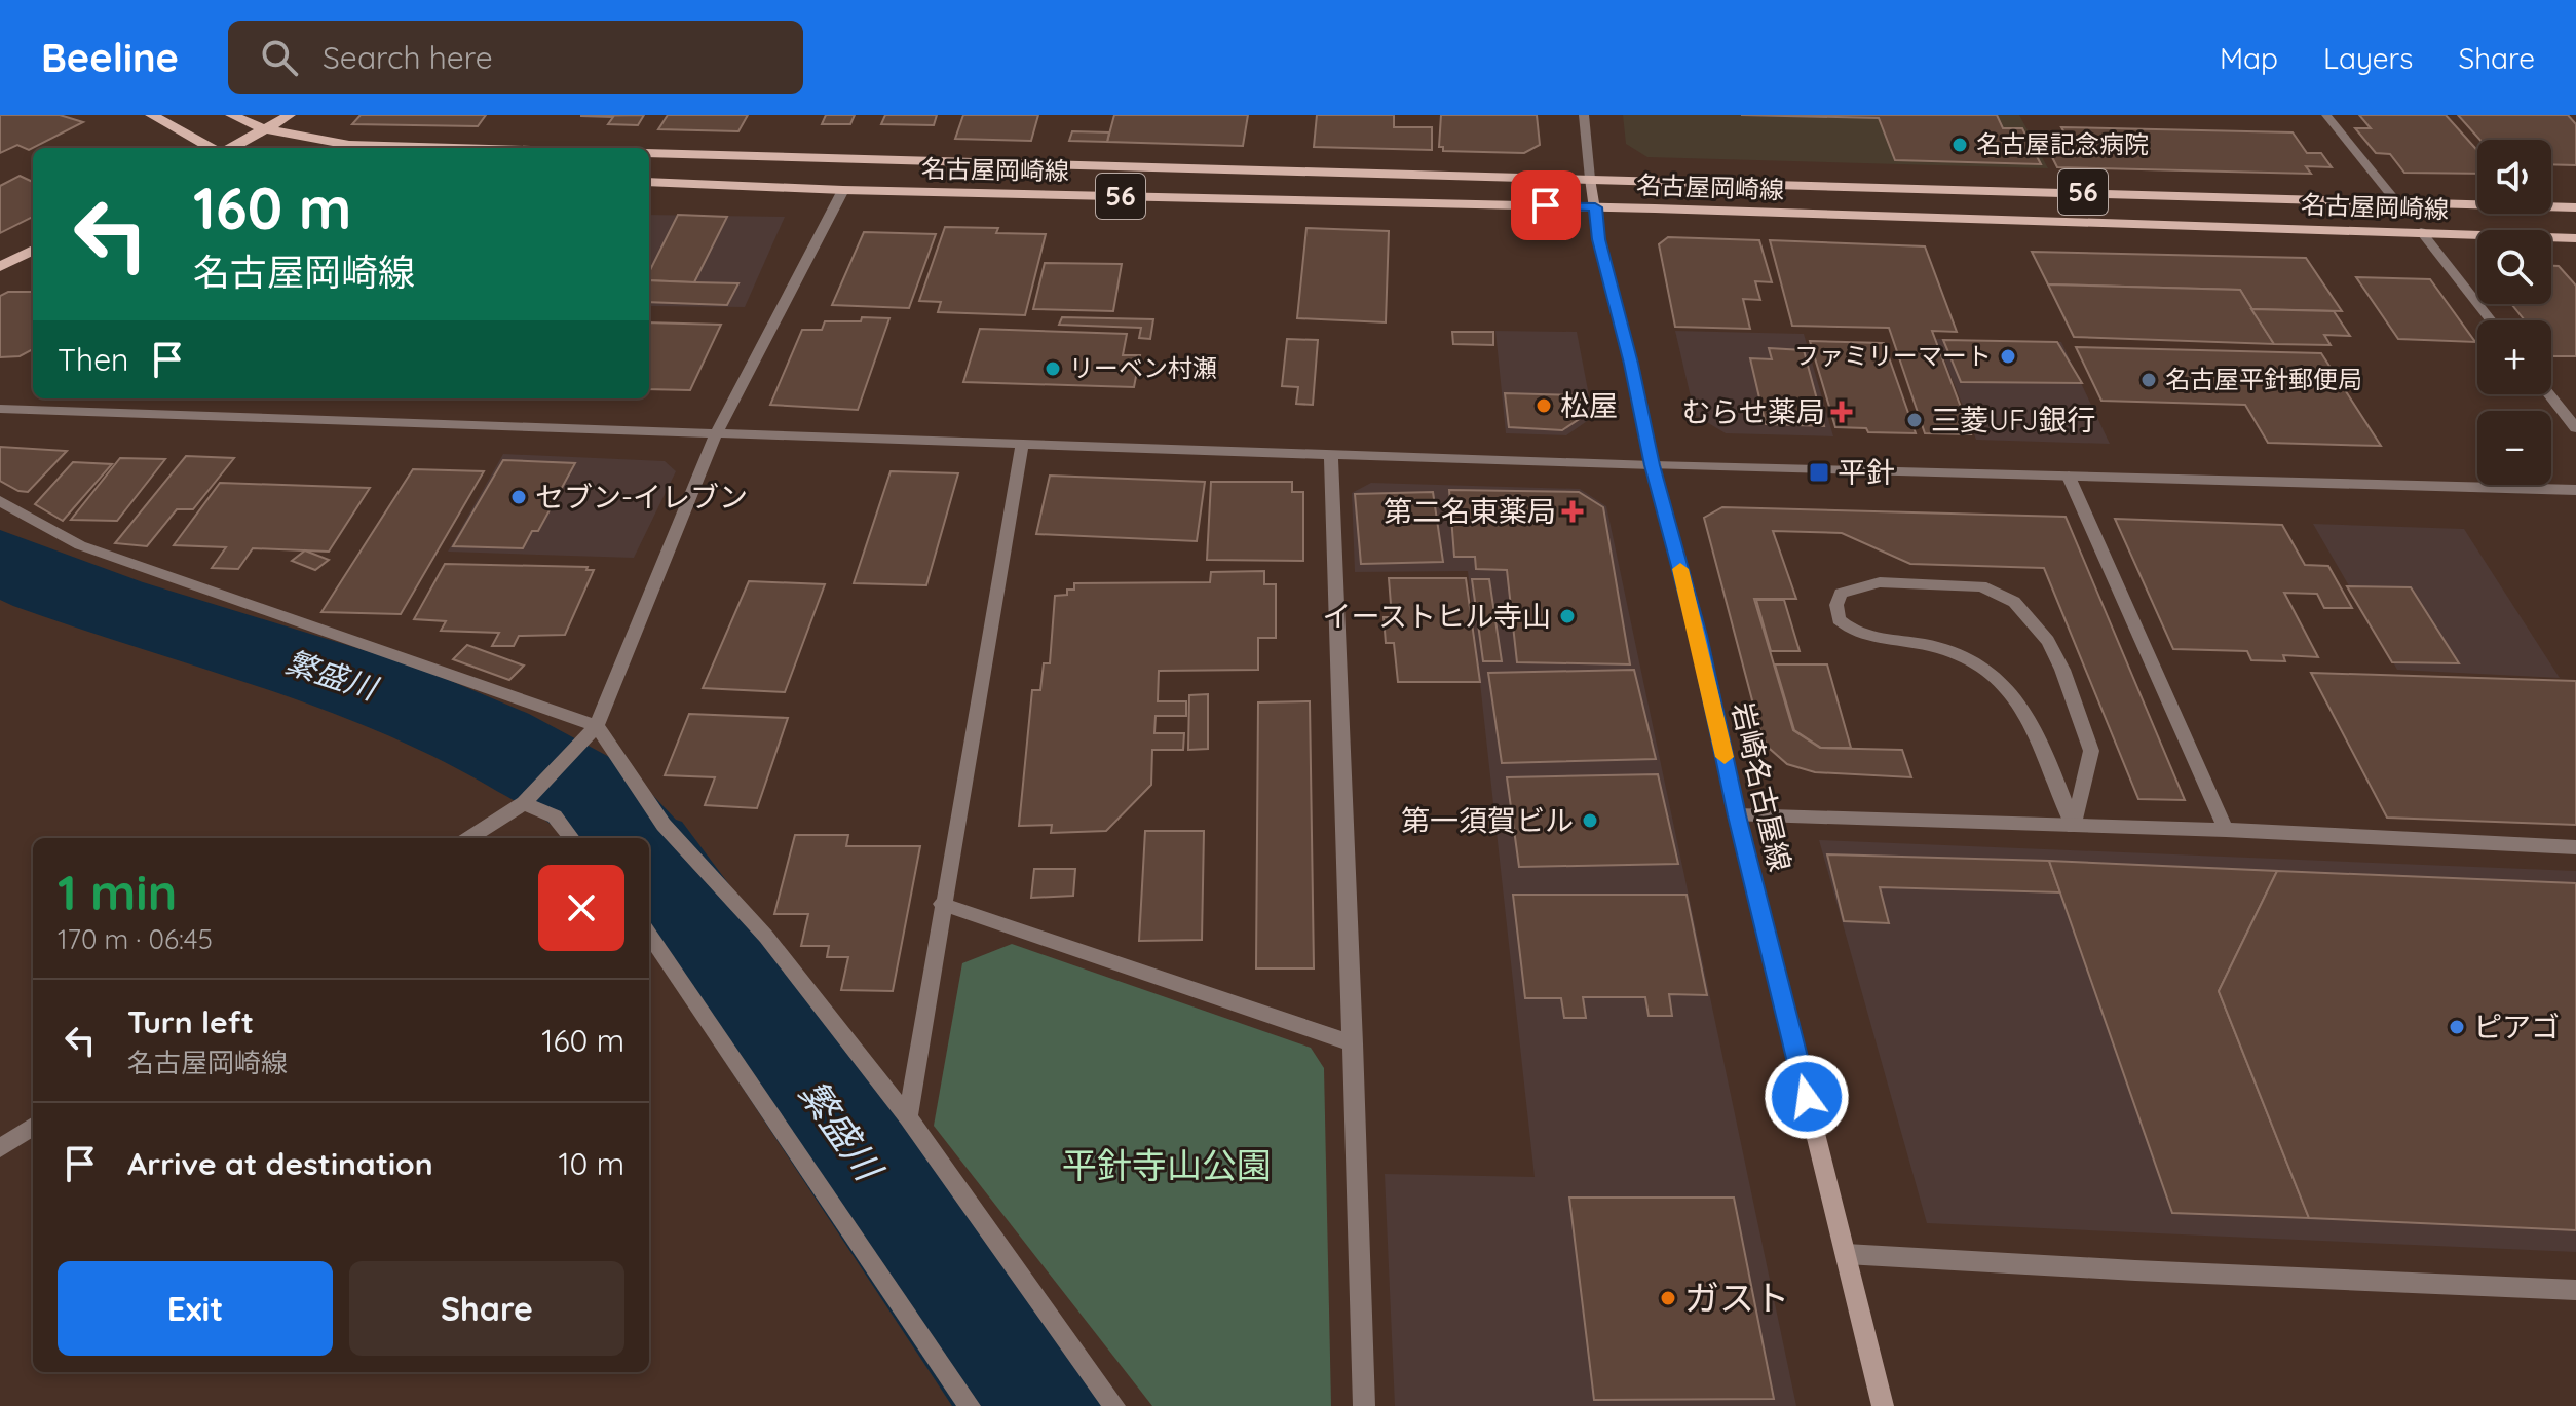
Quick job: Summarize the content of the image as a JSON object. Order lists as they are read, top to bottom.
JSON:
{
  "streets": {
    "main road": ["名古屋岡崎線", "56", "岩崎名古屋線"]
  },
  "crossings": [
    ["名古屋岡崎線", "岩崎名古屋線"]
  ],
  "water": ["繁盛川"],
  "parks": ["平針寺山公園"],
  "places": {
    "other": [
      "名古屋記念病院",
      "ファミリーマート",
      "リーベン村瀬",
      "名古屋平針郵便局",
      "松屋",
      "三菱UFJ銀行",
      "セブン-イレブン",
      "イーストヒル寺山",
      "第一須賀ビル",
      "ピアゴ",
      "ガスト"
    ],
    "health": ["むらせ薬局", "第二名東薬局"],
    "transit": ["平針"]
  },
  "page": {
    "header": "Beeline",
    "search": "Search here",
    "nav": ["Map", "Layers", "Share"],
    "map_buttons": ["+", "−"],
    "turn": ["160 m", "名古屋岡崎線"],
    "then": "Then",
    "heading": ["1 min", "170 m · 06:45"],
    "list": [
      {
        "name": "Turn left",
        "note": "名古屋岡崎線",
        "value": "160 m"
      },
      {
        "name": "Arrive at destination",
        "value": "10 m"
      }
    ],
    "buttons": ["Exit", "Share"]
  }
}
